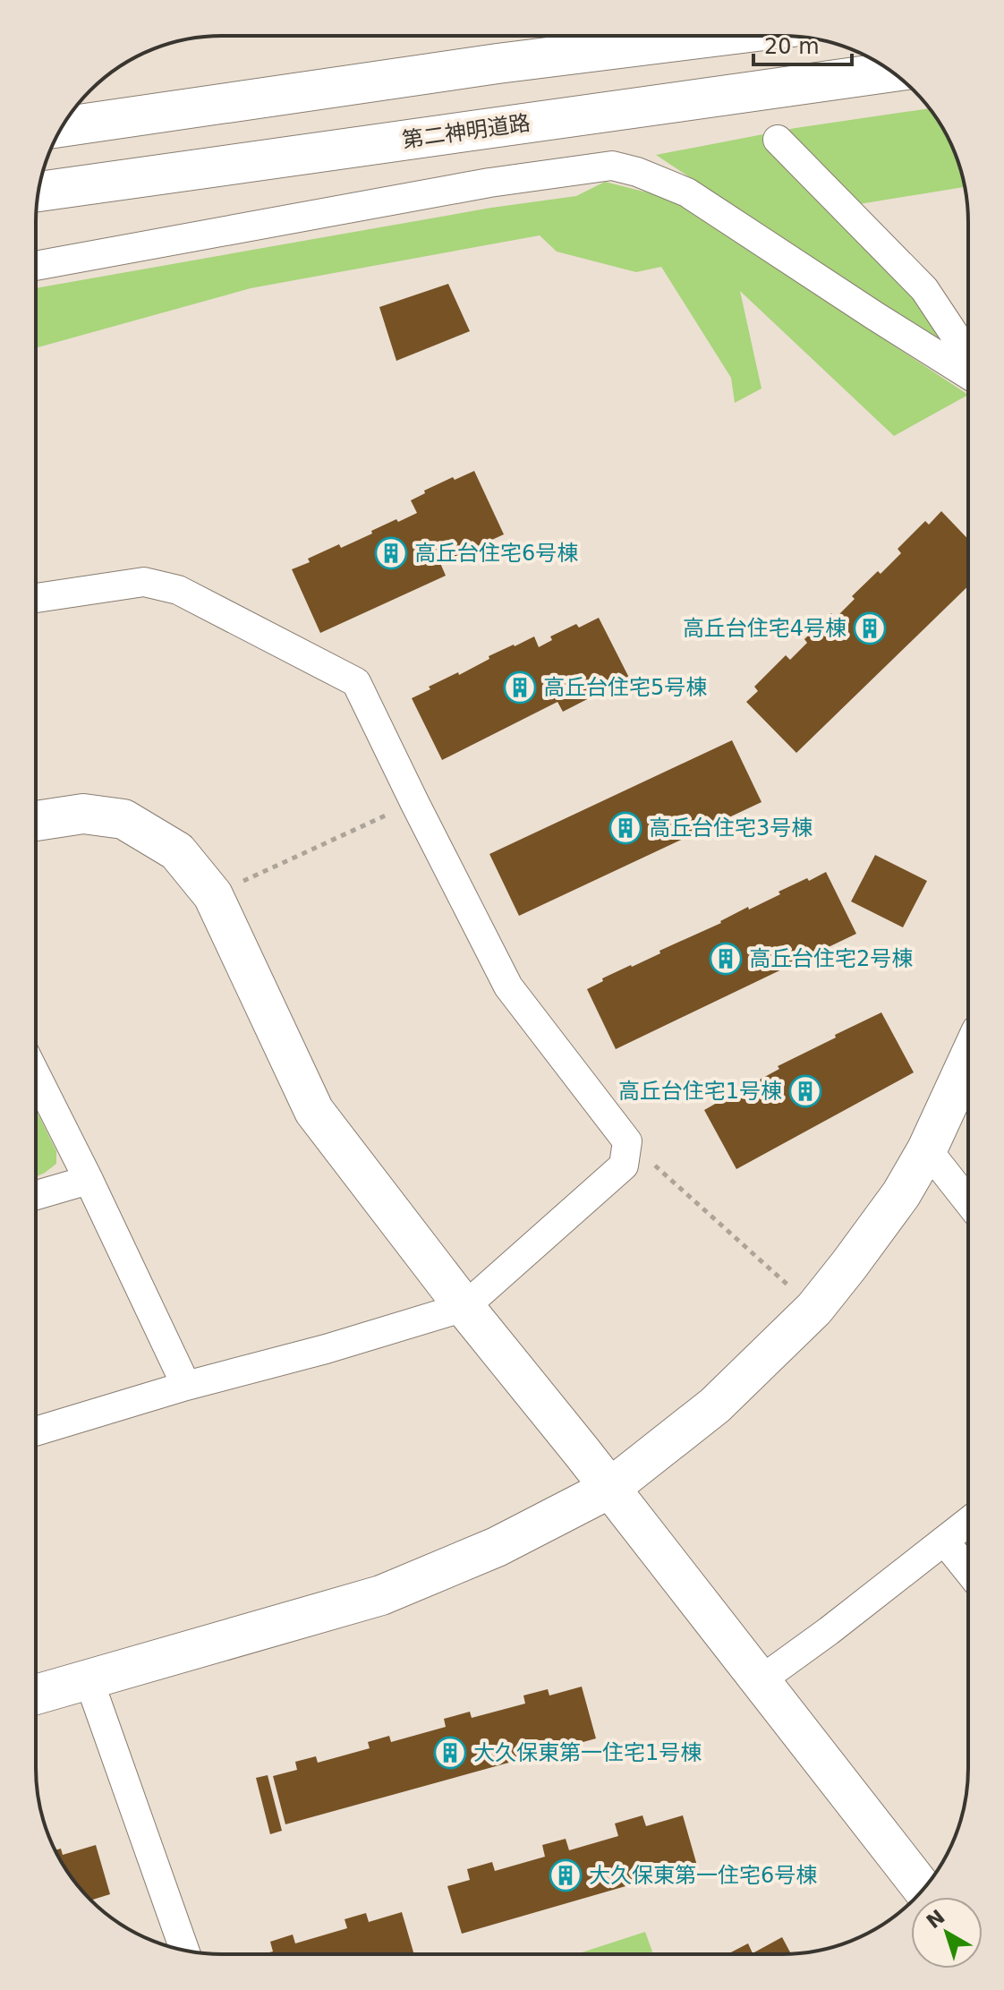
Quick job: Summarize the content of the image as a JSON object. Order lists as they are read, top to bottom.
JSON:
{
  "streets": {
    "main road": ["第二神明道路"]
  },
  "places": {
    "building": [
      "高丘台住宅6号棟",
      "高丘台住宅4号棟",
      "高丘台住宅5号棟",
      "高丘台住宅3号棟",
      "高丘台住宅2号棟",
      "高丘台住宅1号棟",
      "大久保東第一住宅1号棟",
      "大久保東第一住宅6号棟"
    ]
  },
  "scale_bar": "20 m",
  "north": "top left"
}
